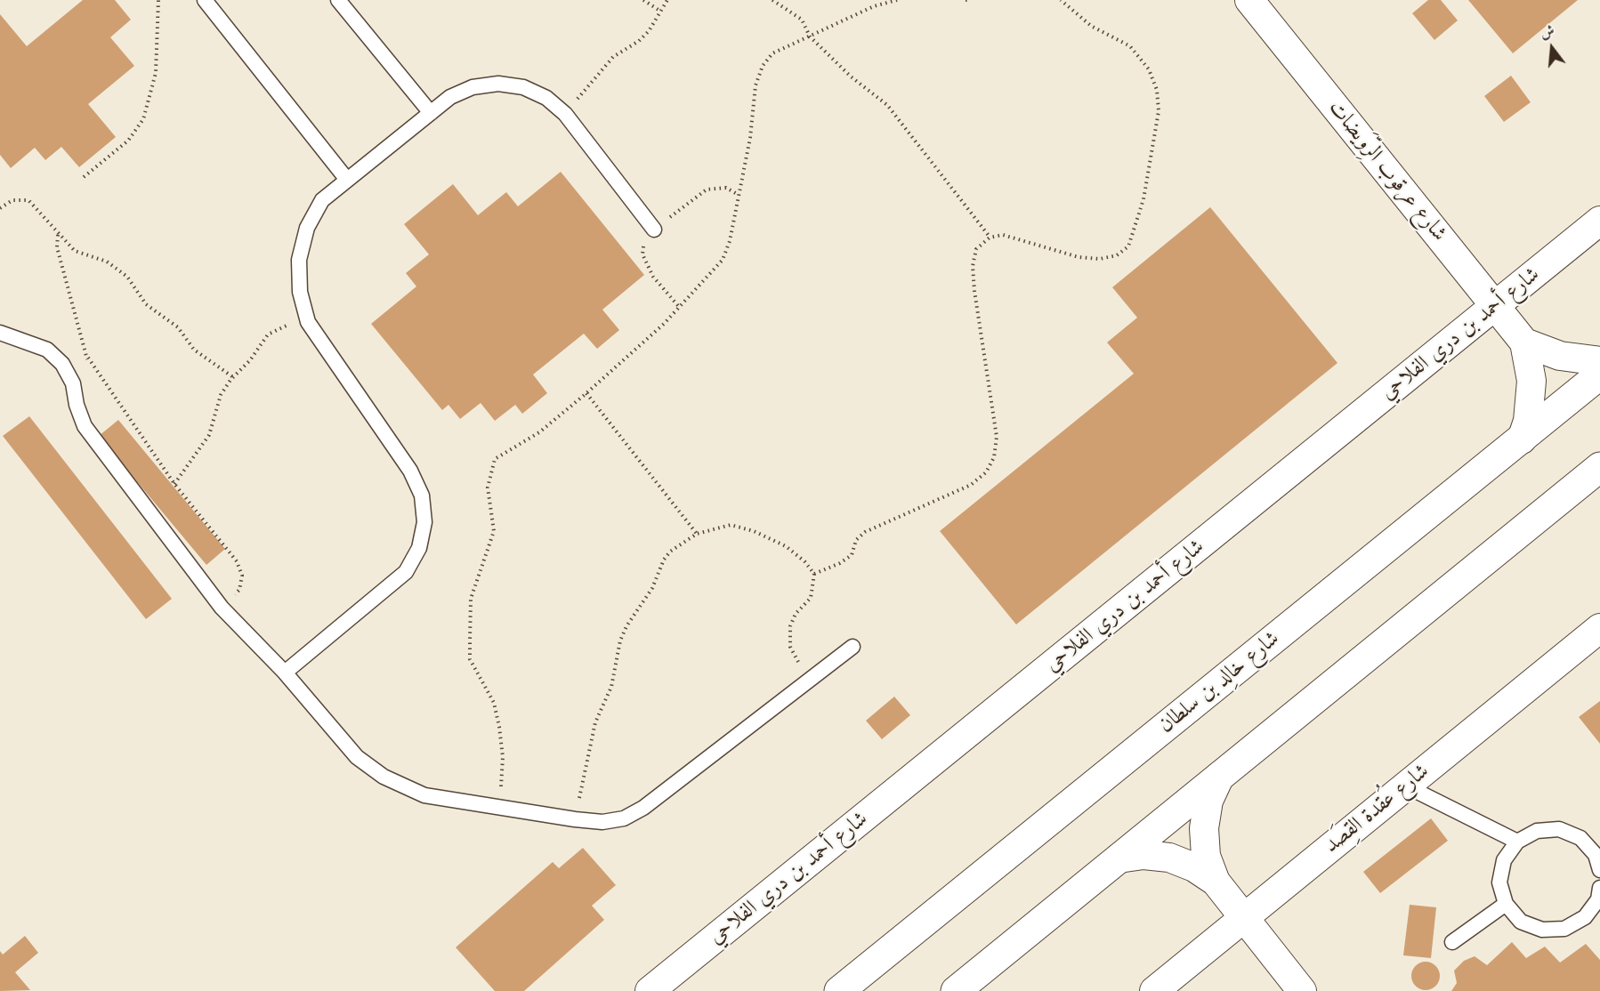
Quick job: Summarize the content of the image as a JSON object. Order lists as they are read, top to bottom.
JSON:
{
  "streets": {
    "main road": ["شارع خالِد بن سلطان"],
    "street": ["شارع عرقوب الرِّوَيضات", "شارع أحمد بن دري الفلاحي", "شارع عُقدة القِصَد"]
  },
  "crossings": [
    ["شارع عرقوب الرِّوَيضات", "شارع أحمد بن دري الفلاحي"],
    ["شارع عرقوب الرِّوَيضات", "شارع خالِد بن سلطان"]
  ],
  "north": "top"
}
